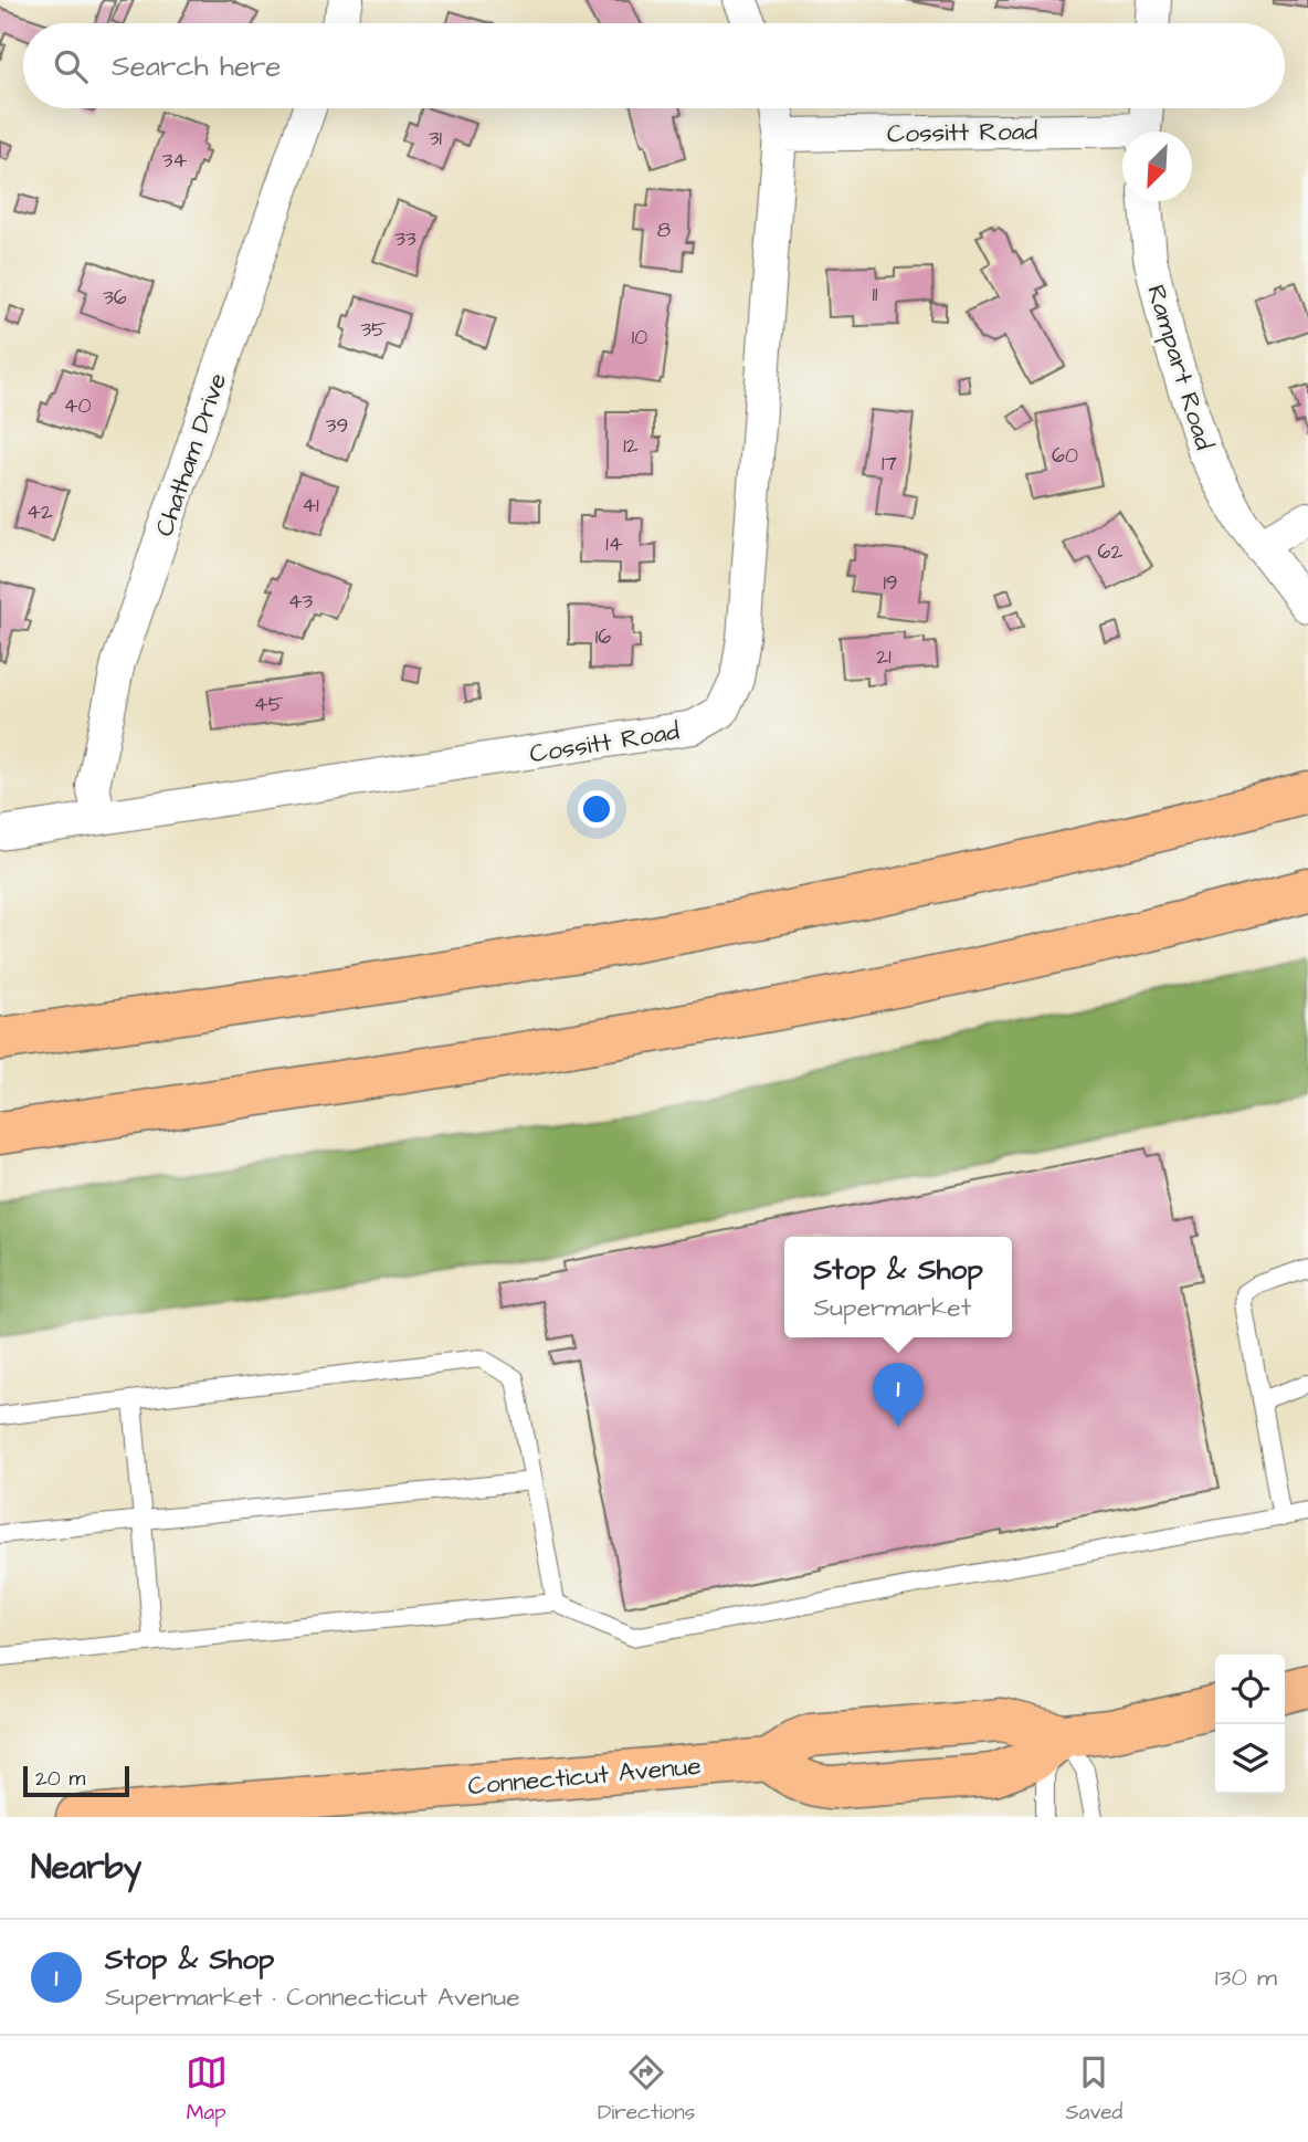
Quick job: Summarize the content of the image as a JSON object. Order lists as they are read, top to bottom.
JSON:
{
  "streets": {
    "main road": ["Connecticut Avenue"],
    "street": ["Cossitt Road", "Rampart Road", "Chatham Drive"]
  },
  "crossings": [
    ["Cossitt Road", "Chatham Drive"]
  ],
  "house_numbers": [
    "31",
    "34",
    "8",
    "33",
    "11",
    "36",
    "35",
    "10",
    "40",
    "39",
    "12",
    "60",
    "17",
    "41",
    "42",
    "14",
    "62",
    "19",
    "43",
    "16",
    "21",
    "45"
  ],
  "scale_bar": "20 m",
  "north": "bottom left",
  "page": {
    "search": "Search here",
    "popup": ["Stop & Shop", "Supermarket"],
    "pins": "1",
    "scale": "20 m",
    "heading": "Nearby",
    "list": [
      {
        "mark": "1",
        "name": "Stop & Shop",
        "note": "Supermarket · Connecticut Avenue",
        "value": "130 m"
      }
    ],
    "nav": ["Map", "Directions", "Saved"]
  }
}
